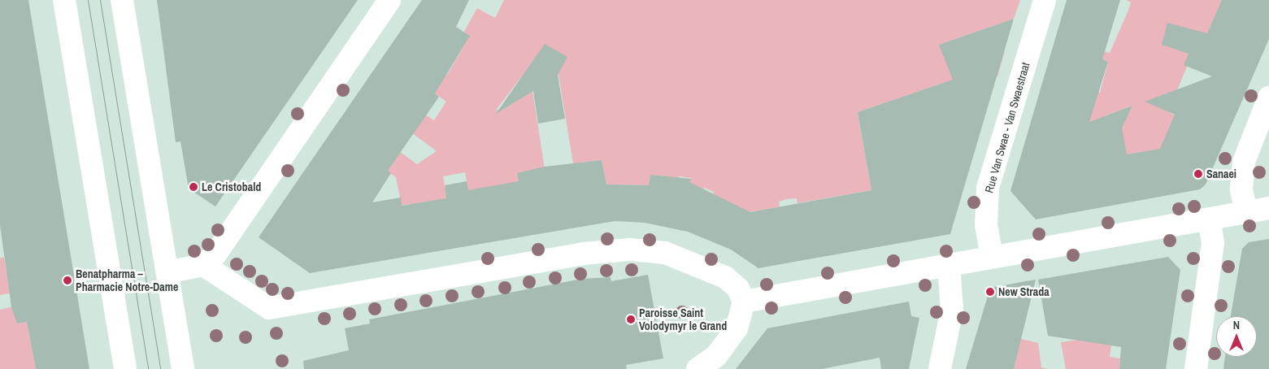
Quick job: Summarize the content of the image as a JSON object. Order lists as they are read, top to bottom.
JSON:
{
  "streets": {
    "street": ["Rue Van Swae - Van Swaestraat"]
  },
  "places": [
    "Sanaei",
    "Le Cristobald",
    "Benatpharma – Pharmacie Notre-Dame",
    "New Strada",
    "Paroisse Saint Volodymyr le Grand"
  ],
  "north": "top"
}
